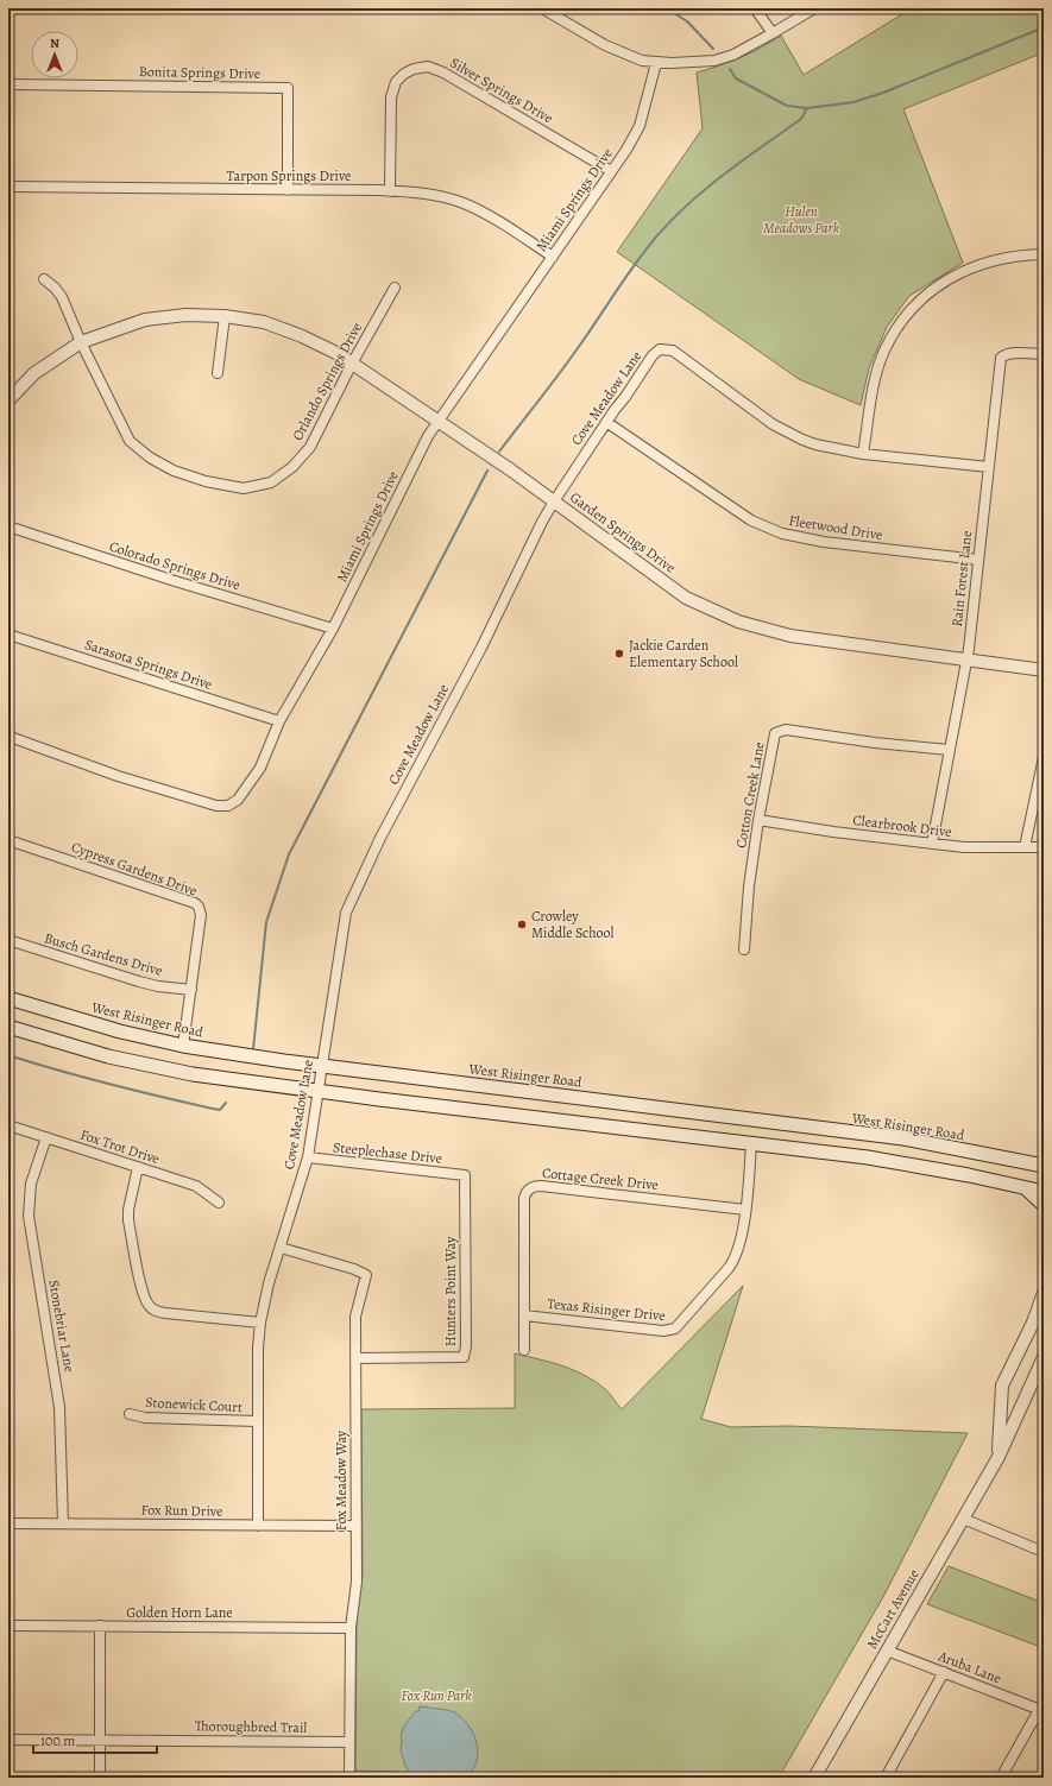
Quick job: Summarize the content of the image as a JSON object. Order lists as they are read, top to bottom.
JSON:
{
  "streets": {
    "main road": ["West Risinger Road"],
    "street": [
      "Bonita Springs Drive",
      "Silver Springs Drive",
      "Tarpon Springs Drive",
      "Miami Springs Drive",
      "Orlando Springs Drive",
      "Cove Meadow Lane",
      "Fleetwood Drive",
      "Garden Springs Drive",
      "Colorado Springs Drive",
      "Rain Forest Lane",
      "Sarasota Springs Drive",
      "Cotton Creek Lane",
      "Clearbrook Drive",
      "Cypress Gardens Drive",
      "Busch Gardens Drive",
      "Fox Trot Drive",
      "Steeplechase Drive",
      "Cottage Creek Drive",
      "Hunters Point Way",
      "Texas Risinger Drive",
      "Stonebriar Lane",
      "Stonewick Court",
      "Fox Meadow Way",
      "Fox Run Drive",
      "McCart Avenue",
      "Golden Horn Lane",
      "Aruba Lane",
      "Thoroughbred Trail"
    ]
  },
  "crossings": [
    ["Bonita Springs Drive", "Tarpon Springs Drive"],
    ["Silver Springs Drive", "Tarpon Springs Drive"],
    ["Silver Springs Drive", "Miami Springs Drive"],
    ["Tarpon Springs Drive", "Miami Springs Drive"],
    ["Miami Springs Drive", "Garden Springs Drive"],
    ["Miami Springs Drive", "Colorado Springs Drive"],
    ["Miami Springs Drive", "Sarasota Springs Drive"],
    ["Orlando Springs Drive", "Garden Springs Drive"],
    ["Cove Meadow Lane", "Fleetwood Drive"],
    ["Cove Meadow Lane", "Garden Springs Drive"],
    ["Cove Meadow Lane", "Rain Forest Lane"],
    ["Cove Meadow Lane", "West Risinger Road"],
    ["Cove Meadow Lane", "Steeplechase Drive"],
    ["Cove Meadow Lane", "Stonewick Court"],
    ["Cove Meadow Lane", "Fox Meadow Way"],
    ["Cove Meadow Lane", "Fox Run Drive"],
    ["Fleetwood Drive", "Rain Forest Lane"],
    ["Garden Springs Drive", "Rain Forest Lane"],
    ["Rain Forest Lane", "Cotton Creek Lane"],
    ["Rain Forest Lane", "Clearbrook Drive"],
    ["Cotton Creek Lane", "Clearbrook Drive"],
    ["Cypress Gardens Drive", "Busch Gardens Drive"],
    ["Cypress Gardens Drive", "West Risinger Road"],
    ["Fox Trot Drive", "Stonebriar Lane"],
    ["Steeplechase Drive", "Hunters Point Way"],
    ["Cottage Creek Drive", "Texas Risinger Drive"],
    ["Hunters Point Way", "Fox Meadow Way"],
    ["Stonebriar Lane", "Fox Run Drive"],
    ["Fox Meadow Way", "Fox Run Drive"],
    ["Fox Meadow Way", "Golden Horn Lane"],
    ["Fox Meadow Way", "Thoroughbred Trail"],
    ["McCart Avenue", "Aruba Lane"]
  ],
  "parks": ["Hulen Meadows Park", "Fox Run Park"],
  "places": ["Jackie Carden Elementary School", "Crowley Middle School"],
  "scale_bar": "100 m",
  "north": "top"
}
